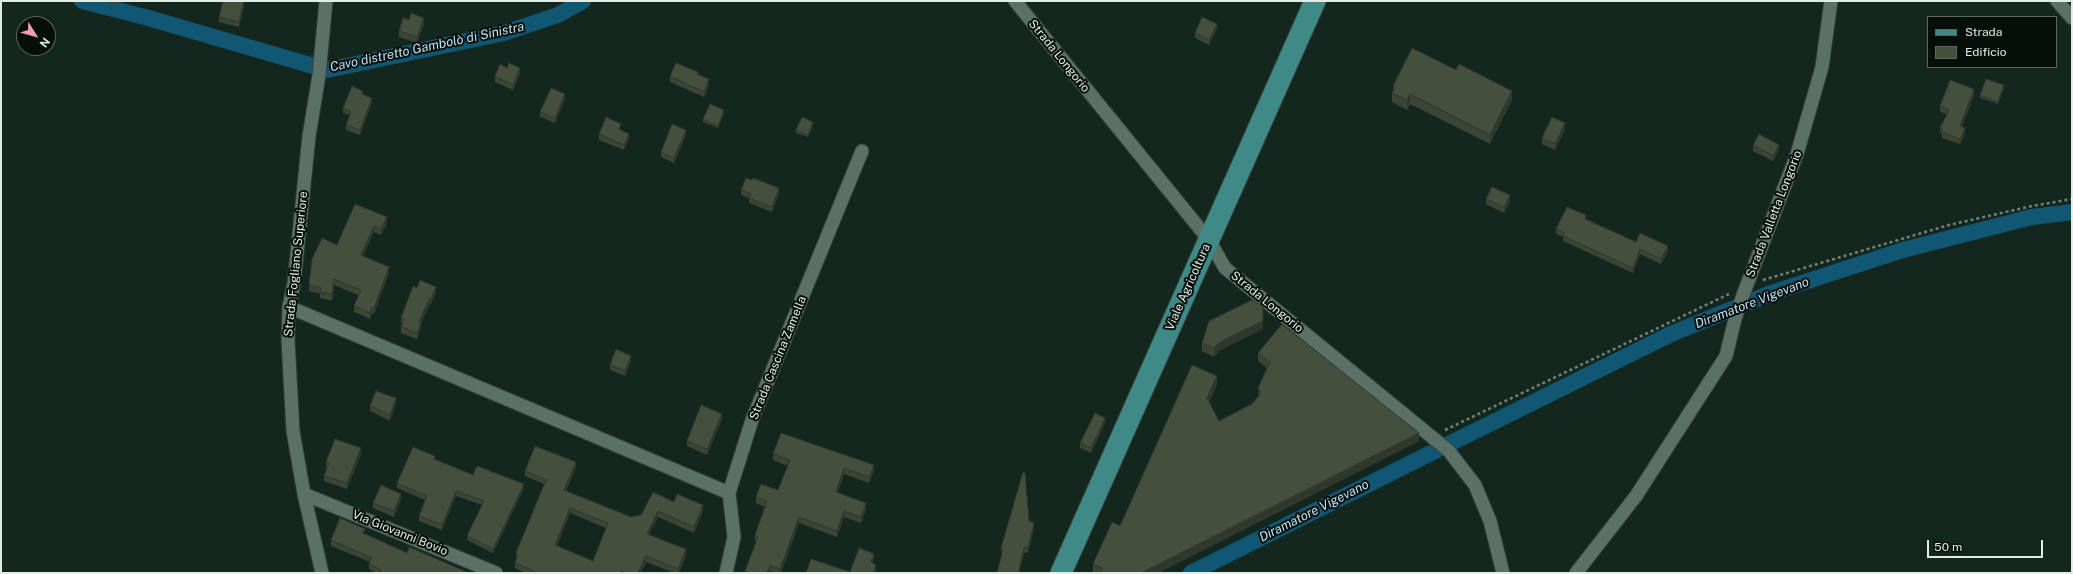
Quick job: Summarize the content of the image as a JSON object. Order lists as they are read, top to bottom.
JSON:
{
  "streets": {
    "main road": ["Viale Agricoltura"],
    "street": [
      "Strada Longorio",
      "Strada Valletta Longorio",
      "Strada Fogliano Superiore",
      "Strada Cascina Zamella",
      "Via Giovanni Bovio"
    ]
  },
  "crossings": [
    ["Strada Longorio", "Viale Agricoltura"],
    ["Strada Fogliano Superiore", "Via Giovanni Bovio"]
  ],
  "water": ["Cavo distretto Gambolò di Sinistra", "Diramatore Vigevano"],
  "legend": ["Strada", "Edificio"],
  "scale_bar": "50 m",
  "north": "bottom right"
}
